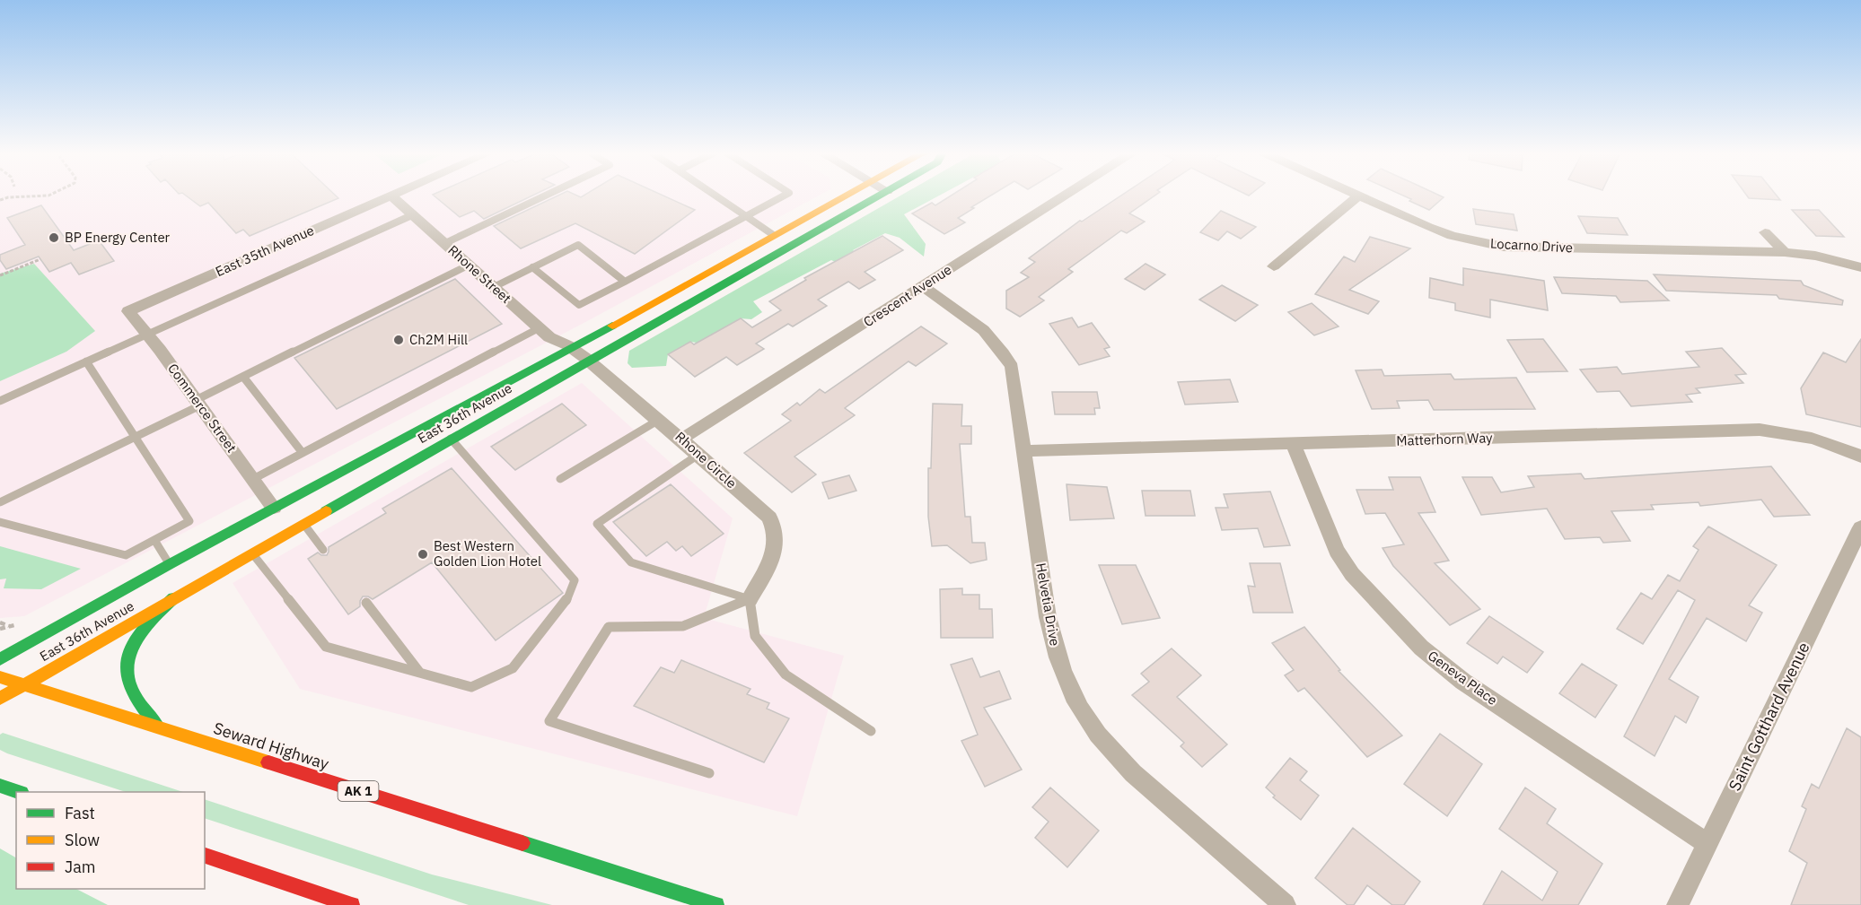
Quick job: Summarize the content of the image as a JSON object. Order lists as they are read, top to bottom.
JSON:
{
  "streets": {
    "main road": ["East 36th Avenue", "Seward Highway", "AK 1"],
    "street": [
      "Locarno Drive",
      "East 35th Avenue",
      "Rhone Street",
      "Crescent Avenue",
      "Commerce Street",
      "Matterhorn Way",
      "Rhone Circle",
      "Helvetia Drive",
      "Geneva Place",
      "Saint Gotthard Avenue"
    ]
  },
  "crossings": [
    ["East 35th Avenue", "Rhone Street"],
    ["East 35th Avenue", "Commerce Street"],
    ["Rhone Street", "East 36th Avenue"],
    ["Rhone Street", "Rhone Circle"],
    ["Crescent Avenue", "Rhone Circle"],
    ["Crescent Avenue", "Helvetia Drive"],
    ["Commerce Street", "East 36th Avenue"],
    ["East 36th Avenue", "Rhone Circle"],
    ["East 36th Avenue", "Seward Highway"],
    ["Matterhorn Way", "Helvetia Drive"],
    ["Matterhorn Way", "Geneva Place"],
    ["Geneva Place", "Saint Gotthard Avenue"]
  ],
  "places": ["BP Energy Center", "Ch2M Hill", "Best Western Golden Lion Hotel"],
  "legend": ["Fast", "Slow", "Jam"]
}
